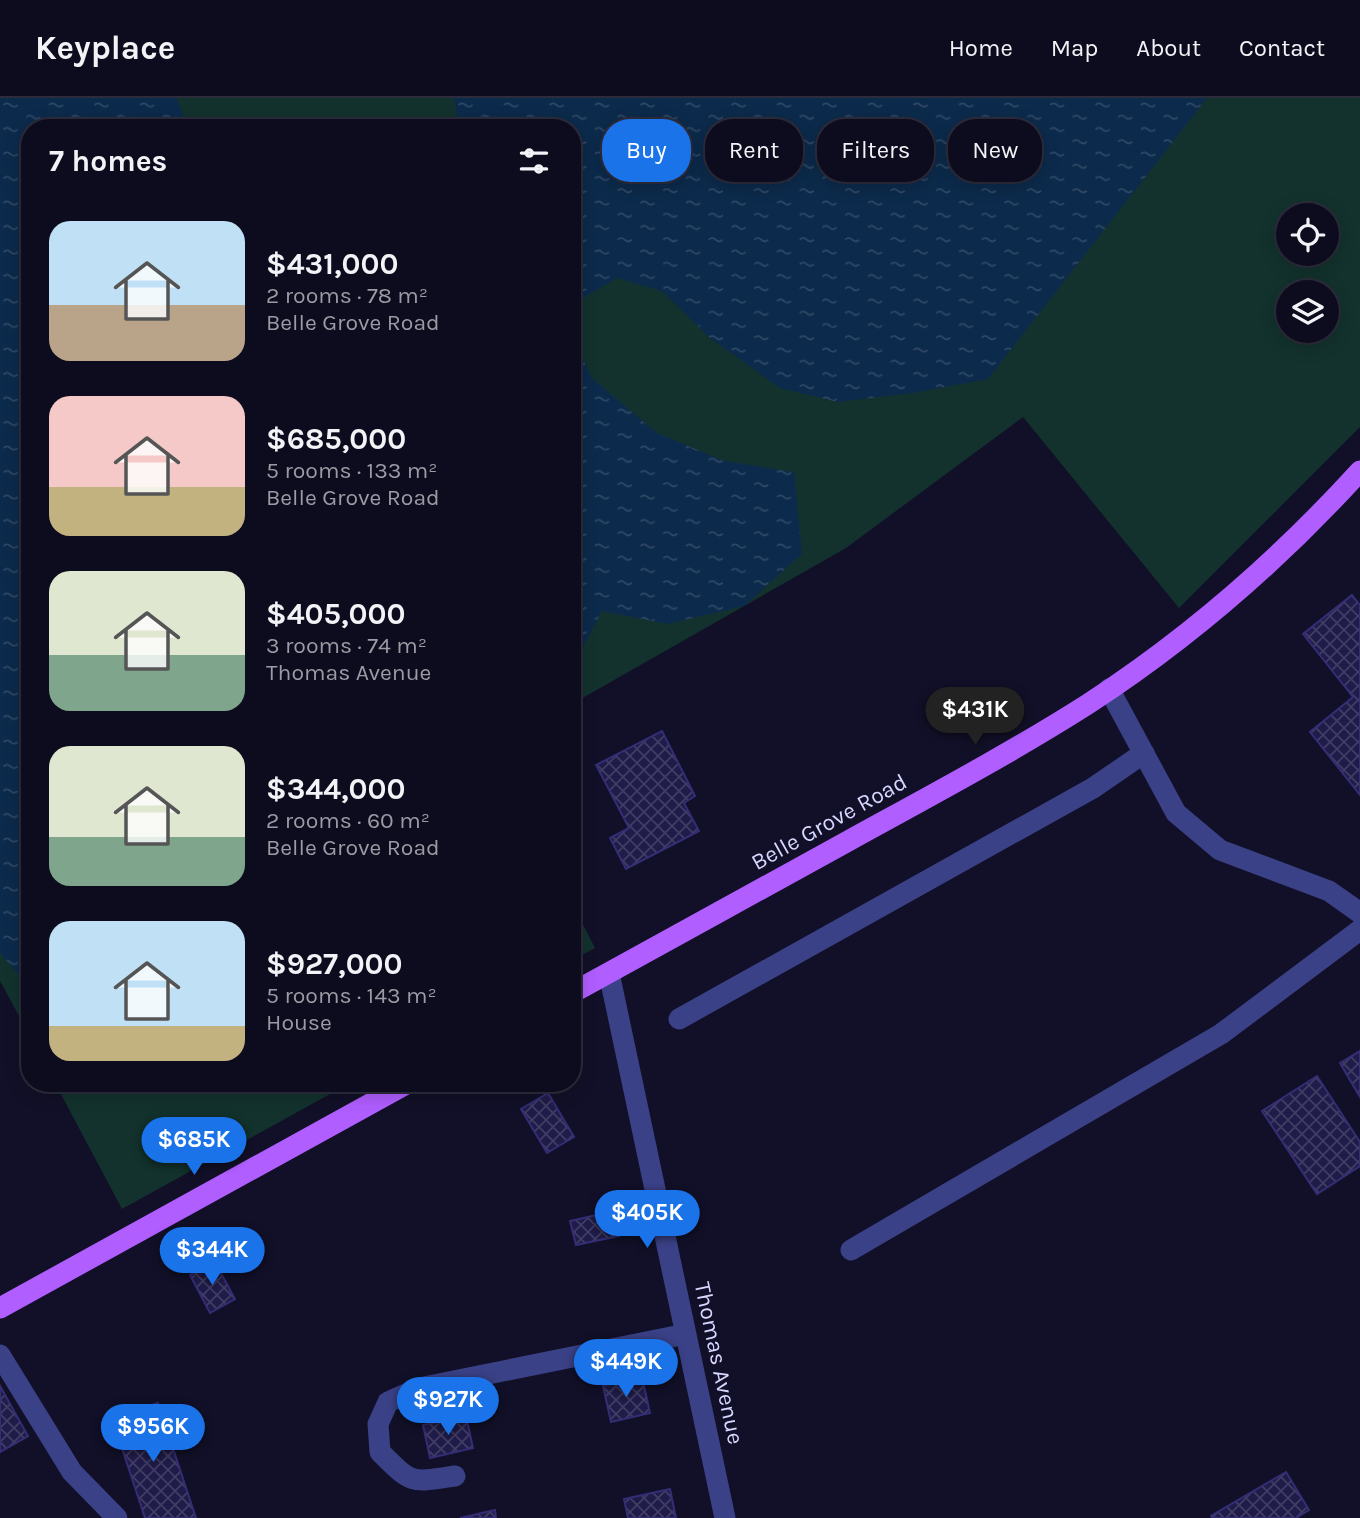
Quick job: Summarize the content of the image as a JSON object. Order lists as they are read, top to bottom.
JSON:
{
  "streets": {
    "main road": ["Belle Grove Road"],
    "street": ["Thomas Avenue"]
  },
  "crossings": [
    ["Belle Grove Road", "Thomas Avenue"]
  ],
  "page": {
    "header": "Keyplace",
    "nav": [
      "Home",
      "Map",
      "About",
      "Contact"
    ],
    "chip": [
      "Buy",
      "Rent",
      "Filters",
      "New"
    ],
    "heading": "7 homes",
    "list": [
      {
        "name": "$431,000",
        "note": "2 rooms · 78 m² · Belle Grove Road"
      },
      {
        "name": "$685,000",
        "note": "5 rooms · 133 m² · Belle Grove Road"
      },
      {
        "name": "$405,000",
        "note": "3 rooms · 74 m² · Thomas Avenue"
      },
      {
        "name": "$344,000",
        "note": "2 rooms · 60 m² · Belle Grove Road"
      },
      {
        "name": "$927,000",
        "note": "5 rooms · 143 m² · House"
      }
    ],
    "price": [
      "$431K",
      "$685K",
      "$405K",
      "$344K",
      "$449K",
      "$927K",
      "$956K"
    ]
  }
}
